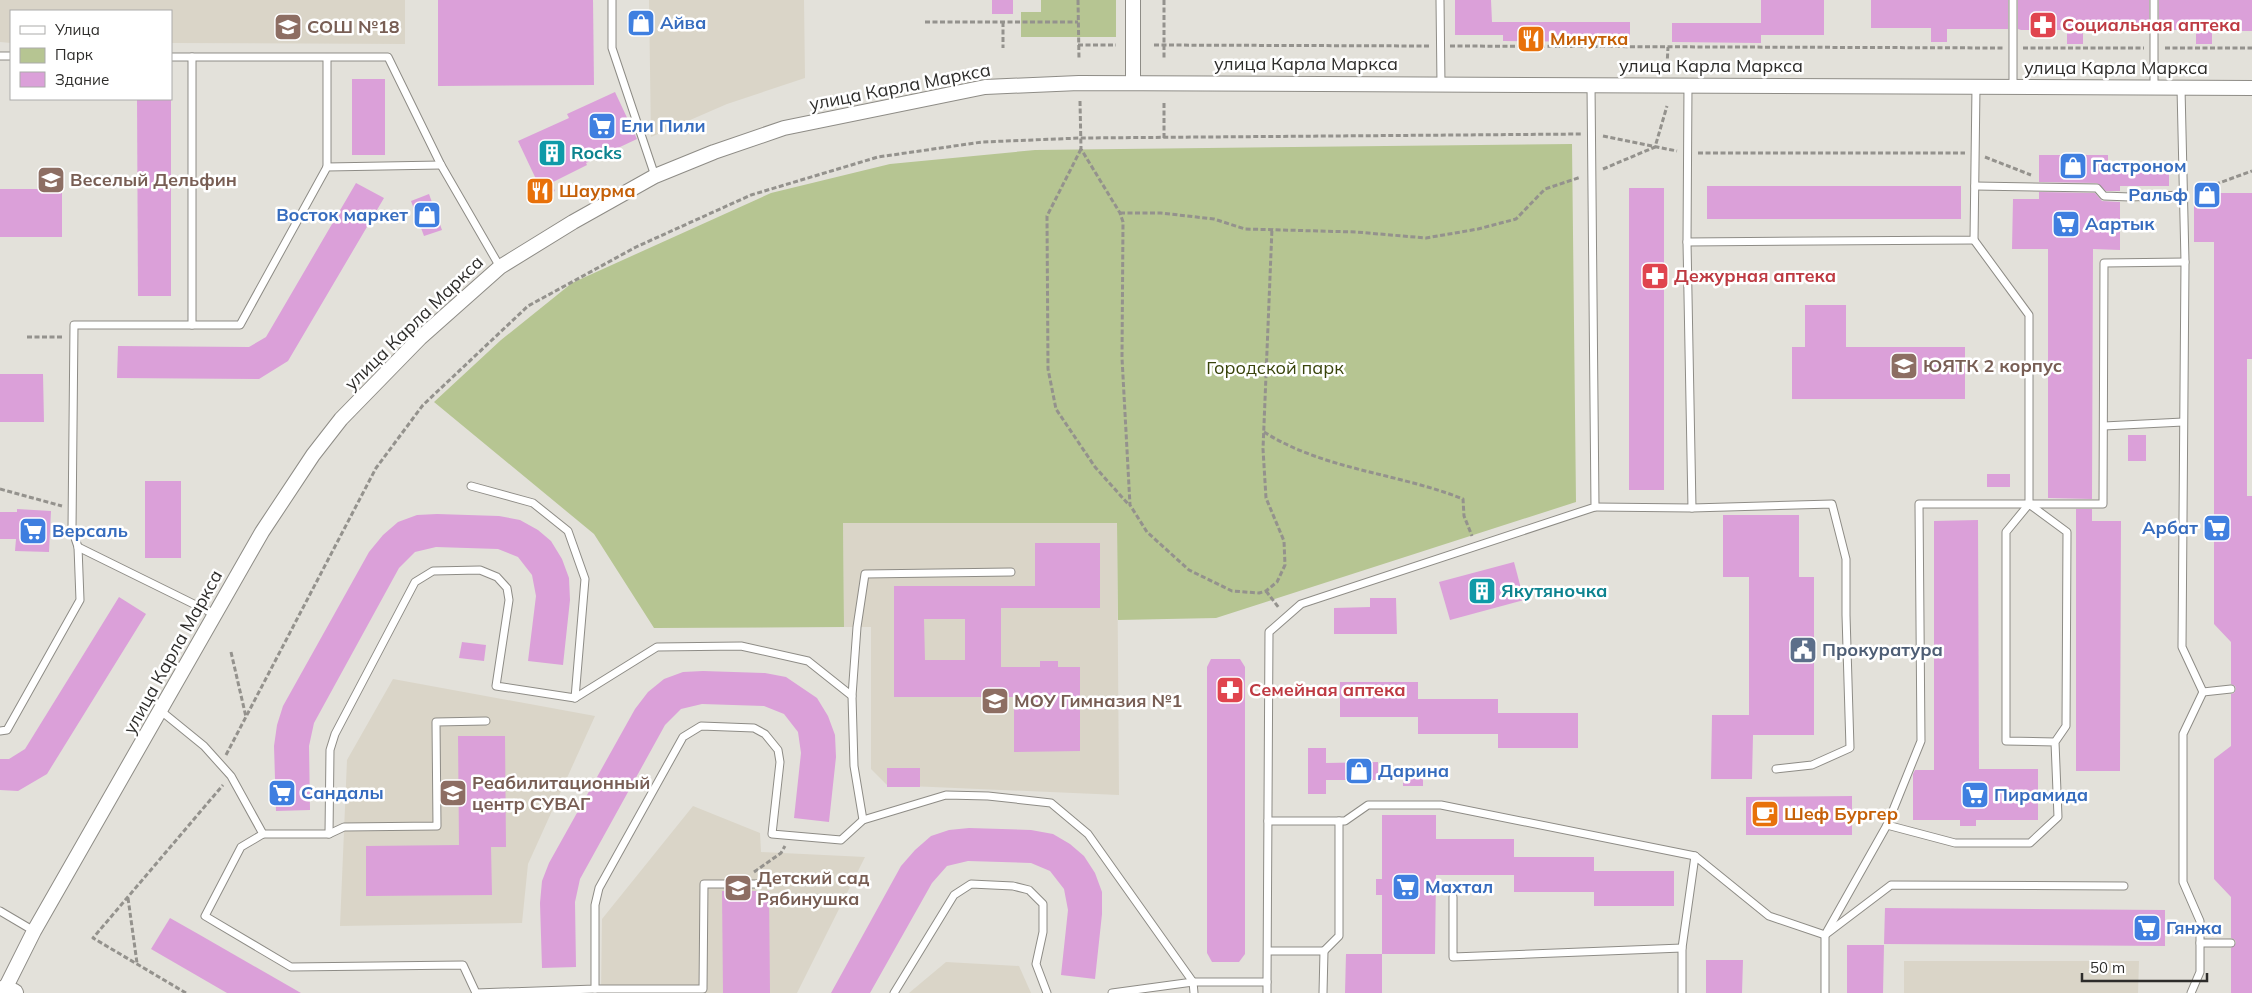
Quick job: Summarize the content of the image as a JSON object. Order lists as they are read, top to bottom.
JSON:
{
  "streets": {
    "street": ["улица Карла Маркса"]
  },
  "parks": ["Городской парк"],
  "places": {
    "shop": [
      "Айва",
      "Гастроном",
      "Ральф",
      "Восток маркет",
      "Дарина"
    ],
    "pharmacy": ["Социальная аптека", "Дежурная аптека", "Семейная аптека"],
    "school or university": [
      "СОШ №18",
      "Веселый Дельфин",
      "ЮЯТК 2 корпус",
      "МОУ Гимназия №1",
      "Реабилитационный центр СУВАГ",
      "Детский сад Рябинушка"
    ],
    "restaurant": ["Минутка", "Шаурма"],
    "supermarket": [
      "Ели Пили",
      "Аартык",
      "Арбат",
      "Версаль",
      "Сандалы",
      "Пирамида",
      "Махтал",
      "Гянжа"
    ],
    "building": ["Rocks", "Якутяночка"],
    "public building": ["Прокуратура"],
    "cafe": ["Шеф Бургер"]
  },
  "legend": ["Улица", "Парк", "Здание"],
  "scale_bar": "50 m"
}
